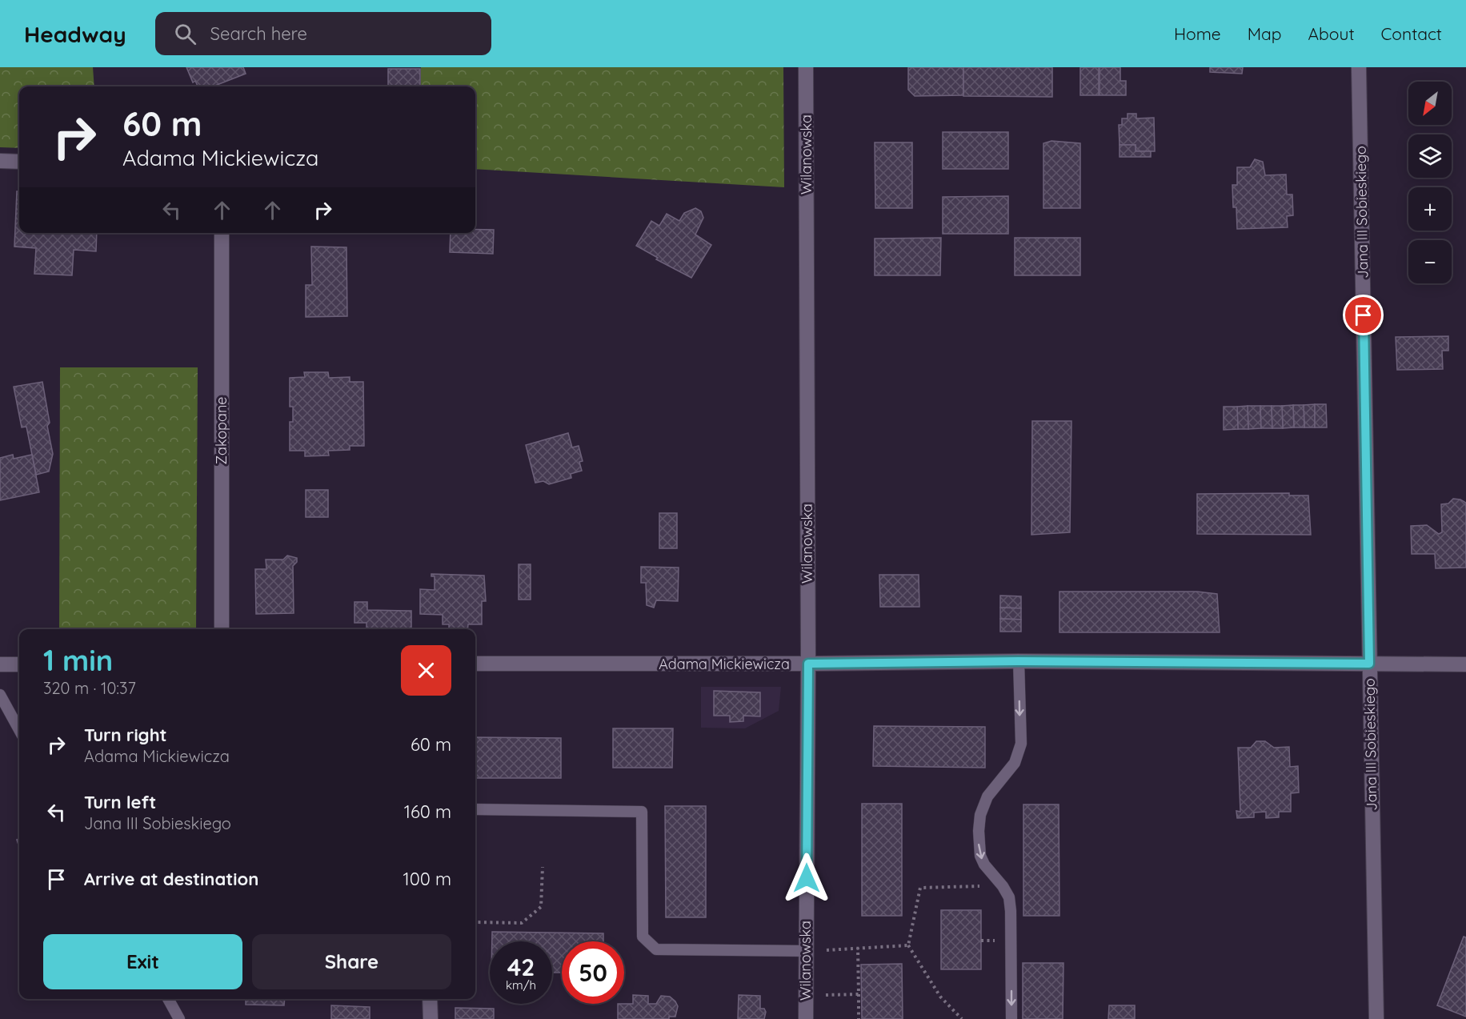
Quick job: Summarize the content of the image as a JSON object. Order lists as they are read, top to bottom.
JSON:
{
  "streets": {
    "street": [
      "Wilanowska",
      "Jana III Sobieskiego",
      "Zakopane",
      "Adama Mickiewicza"
    ]
  },
  "crossings": [
    ["Wilanowska", "Adama Mickiewicza"],
    ["Jana III Sobieskiego", "Adama Mickiewicza"]
  ],
  "north": "bottom left",
  "page": {
    "header": "Headway",
    "search": "Search here",
    "nav": [
      "Home",
      "Map",
      "About",
      "Contact"
    ],
    "map_buttons": ["+", "−"],
    "turn": ["60 m", "Adama Mickiewicza"],
    "heading": ["1 min", "320 m · 10:37"],
    "list": [
      {
        "name": "Turn right",
        "note": "Adama Mickiewicza",
        "value": "60 m"
      },
      {
        "name": "Turn left",
        "note": "Jana III Sobieskiego",
        "value": "160 m"
      },
      {
        "name": "Arrive at destination",
        "value": "100 m"
      }
    ],
    "buttons": ["Exit", "Share"],
    "speed": "42 km/h",
    "limit": "50"
  }
}
